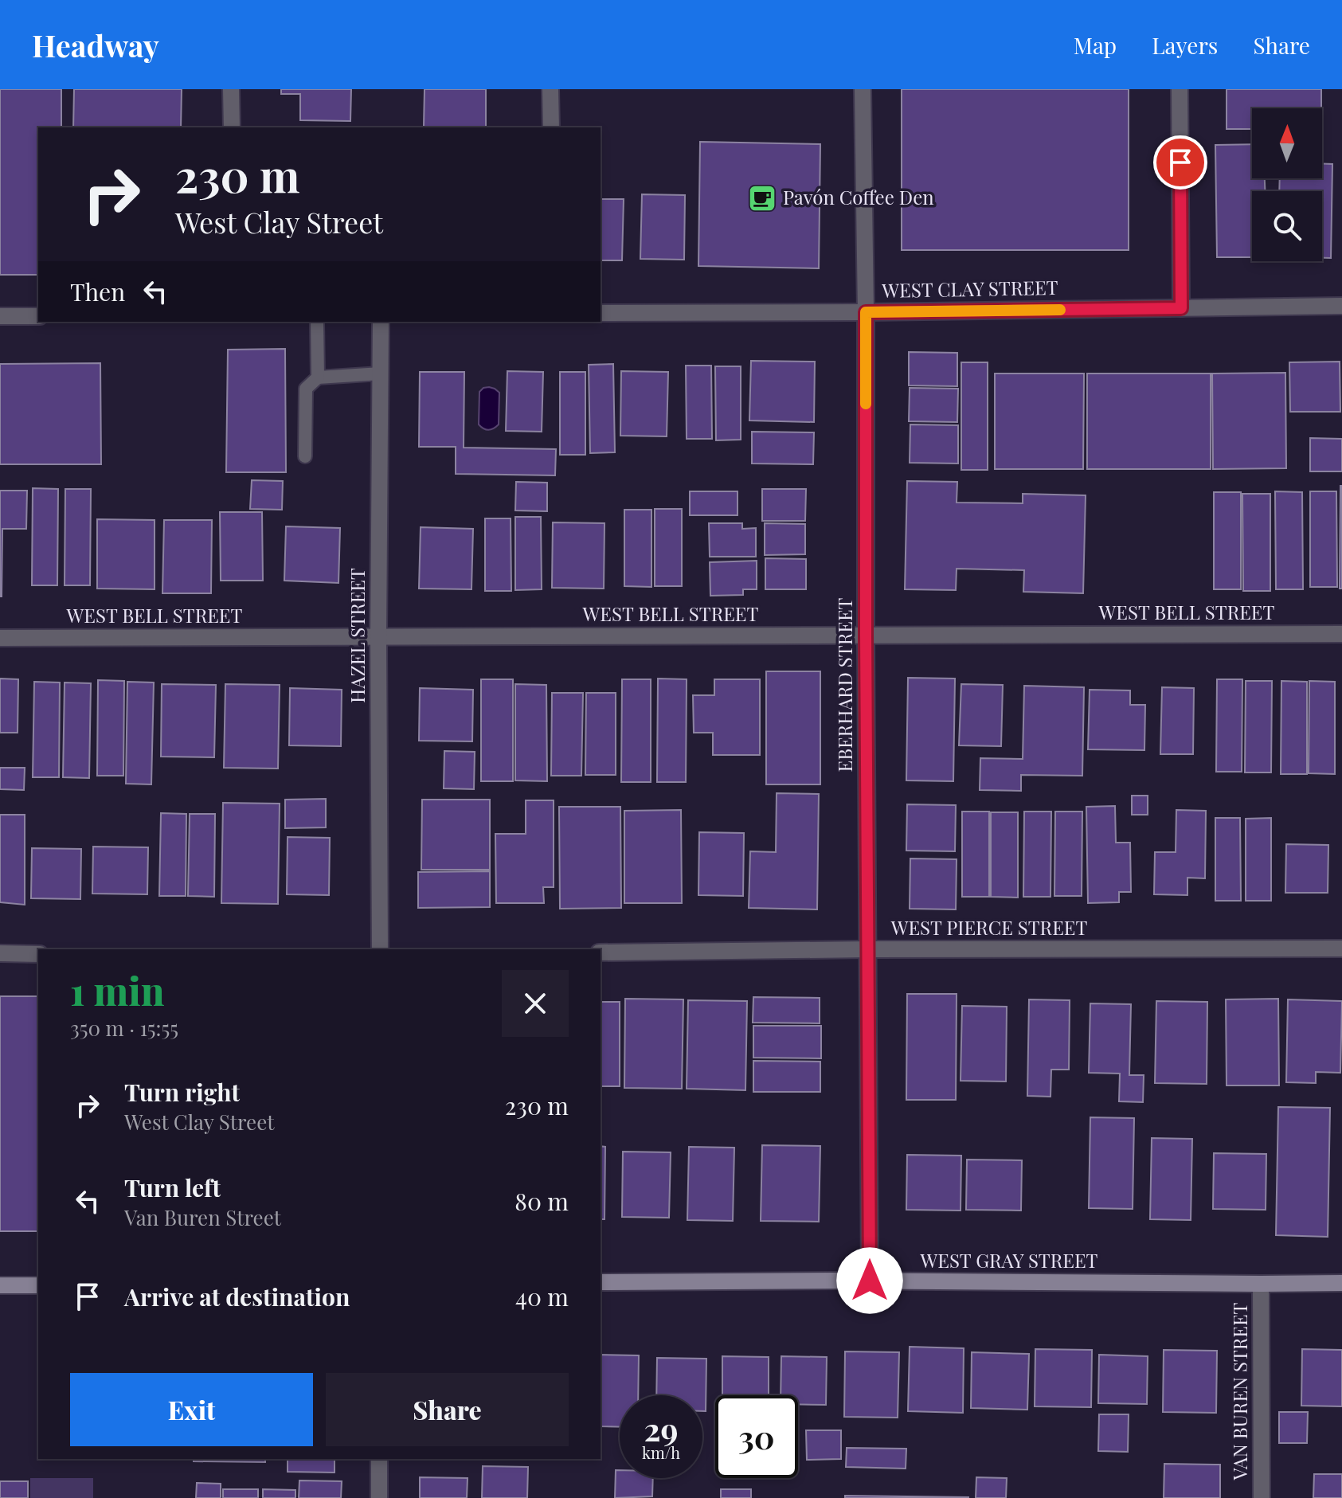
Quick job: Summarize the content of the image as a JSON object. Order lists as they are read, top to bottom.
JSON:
{
  "streets": {
    "main road": ["WEST GRAY STREET"],
    "street": [
      "WEST CLAY STREET",
      "WEST BELL STREET",
      "HAZEL STREET",
      "EBERHARD STREET",
      "WEST PIERCE STREET",
      "VAN BUREN STREET"
    ]
  },
  "crossings": [
    ["WEST CLAY STREET", "EBERHARD STREET"],
    ["WEST BELL STREET", "HAZEL STREET"],
    ["WEST BELL STREET", "EBERHARD STREET"],
    ["EBERHARD STREET", "WEST PIERCE STREET"],
    ["EBERHARD STREET", "WEST GRAY STREET"],
    ["WEST GRAY STREET", "VAN BUREN STREET"]
  ],
  "places": {
    "cafe": ["Pavón Coffee Den"]
  },
  "north": "top",
  "page": {
    "header": "Headway",
    "nav": ["Map", "Layers", "Share"],
    "turn": ["230 m", "West Clay Street"],
    "then": "Then",
    "heading": ["1 min", "350 m · 15:55"],
    "list": [
      {
        "name": "Turn right",
        "note": "West Clay Street",
        "value": "230 m"
      },
      {
        "name": "Turn left",
        "note": "Van Buren Street",
        "value": "80 m"
      },
      {
        "name": "Arrive at destination",
        "value": "40 m"
      }
    ],
    "buttons": ["Exit", "Share"],
    "speed": "29 km/h",
    "limit": "30"
  }
}
